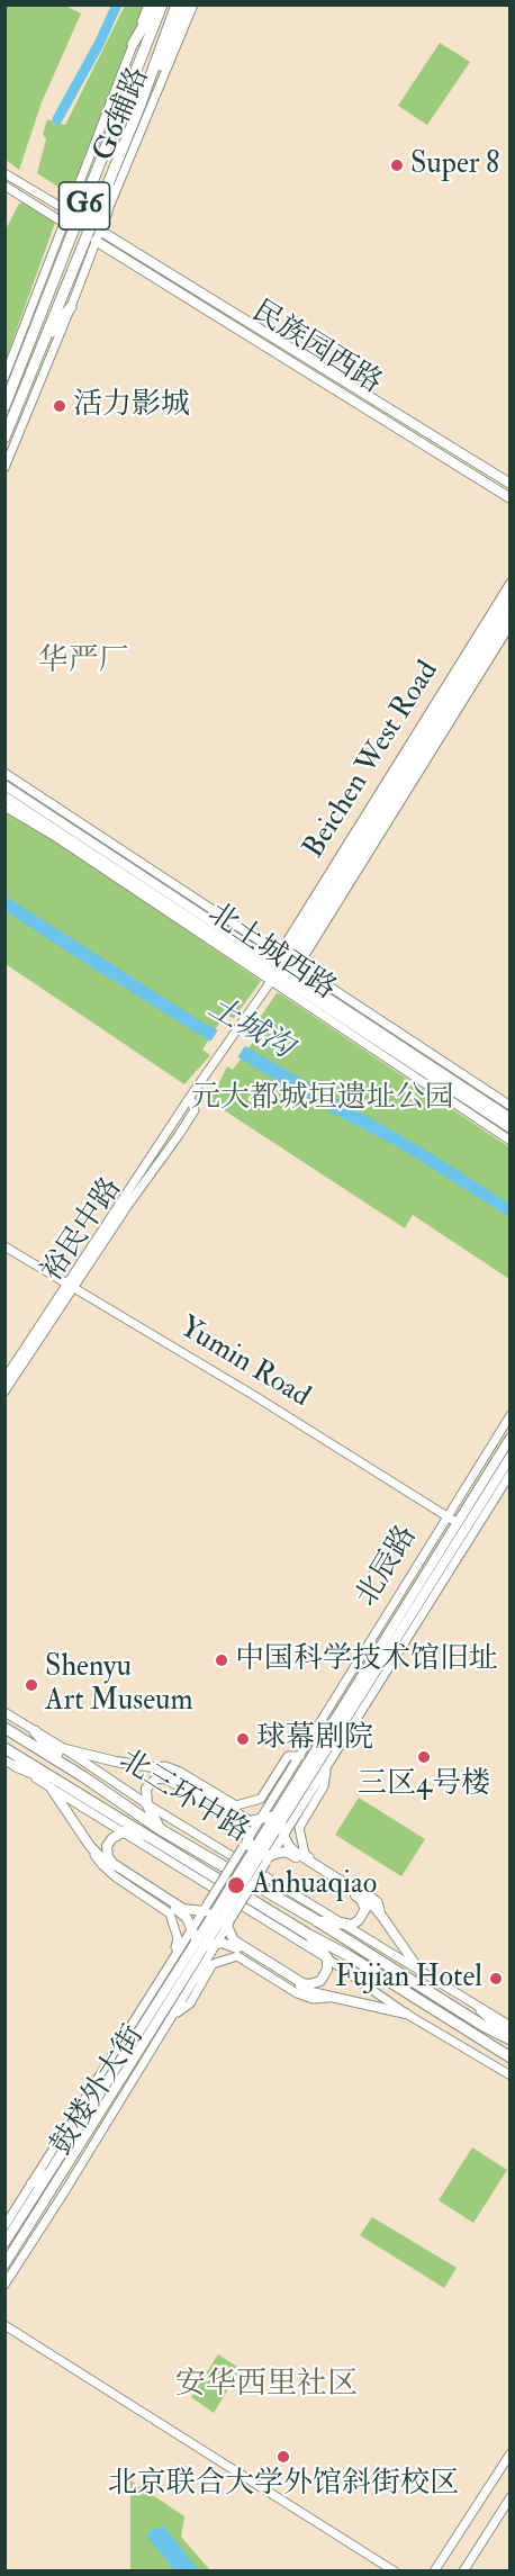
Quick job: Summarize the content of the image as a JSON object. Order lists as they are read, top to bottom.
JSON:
{
  "streets": {
    "highway": ["G6"],
    "main road": [
      "民族园西路",
      "Beichen West Road",
      "北土城西路",
      "北辰路",
      "鼓楼外大街"
    ],
    "street": [
      "G6辅路",
      "裕民中路",
      "Yumin Road",
      "北三环中路"
    ]
  },
  "crossings": [
    ["G6辅路", "民族园西路"],
    ["Beichen West Road", "北土城西路"],
    ["Beichen West Road", "裕民中路"],
    ["裕民中路", "Yumin Road"],
    ["Yumin Road", "北辰路"],
    ["北辰路", "鼓楼外大街"]
  ],
  "districts": ["华严厂", "安华西里社区"],
  "water": ["土城沟"],
  "parks": ["元大都城垣遗址公园"],
  "places": [
    "Super 8",
    "活力影城",
    "中国科学技术馆旧址",
    "Shenyu Art Museum",
    "球幕剧院",
    "三区4号楼",
    "Anhuaqiao",
    "Fujian Hotel",
    "北京联合大学外馆斜街校区"
  ]
}
